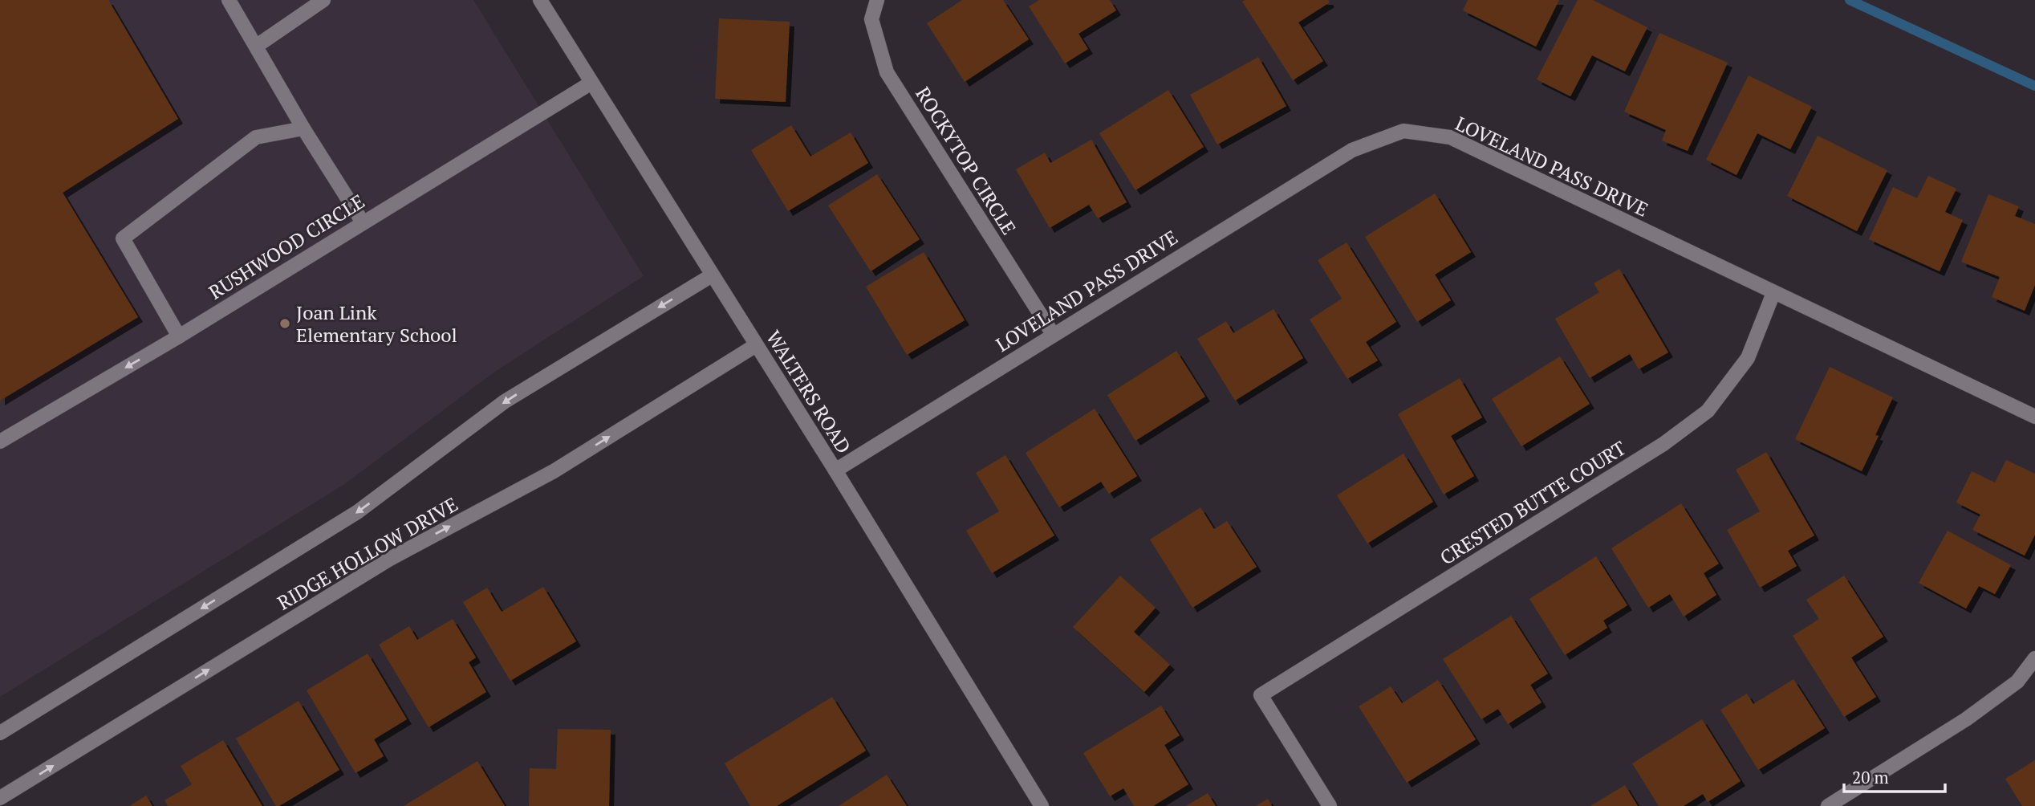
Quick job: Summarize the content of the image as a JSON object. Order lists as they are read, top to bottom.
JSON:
{
  "streets": {
    "street": [
      "ROCKYTOP CIRCLE",
      "LOVELAND PASS DRIVE",
      "RUSHWOOD CIRCLE",
      "WALTERS ROAD",
      "CRESTED BUTTE COURT",
      "RIDGE HOLLOW DRIVE"
    ]
  },
  "crossings": [
    ["ROCKYTOP CIRCLE", "LOVELAND PASS DRIVE"],
    ["LOVELAND PASS DRIVE", "WALTERS ROAD"],
    ["LOVELAND PASS DRIVE", "CRESTED BUTTE COURT"],
    ["RUSHWOOD CIRCLE", "WALTERS ROAD"],
    ["WALTERS ROAD", "RIDGE HOLLOW DRIVE"]
  ],
  "places": ["Joan Link Elementary School"],
  "scale_bar": "20 m"
}
